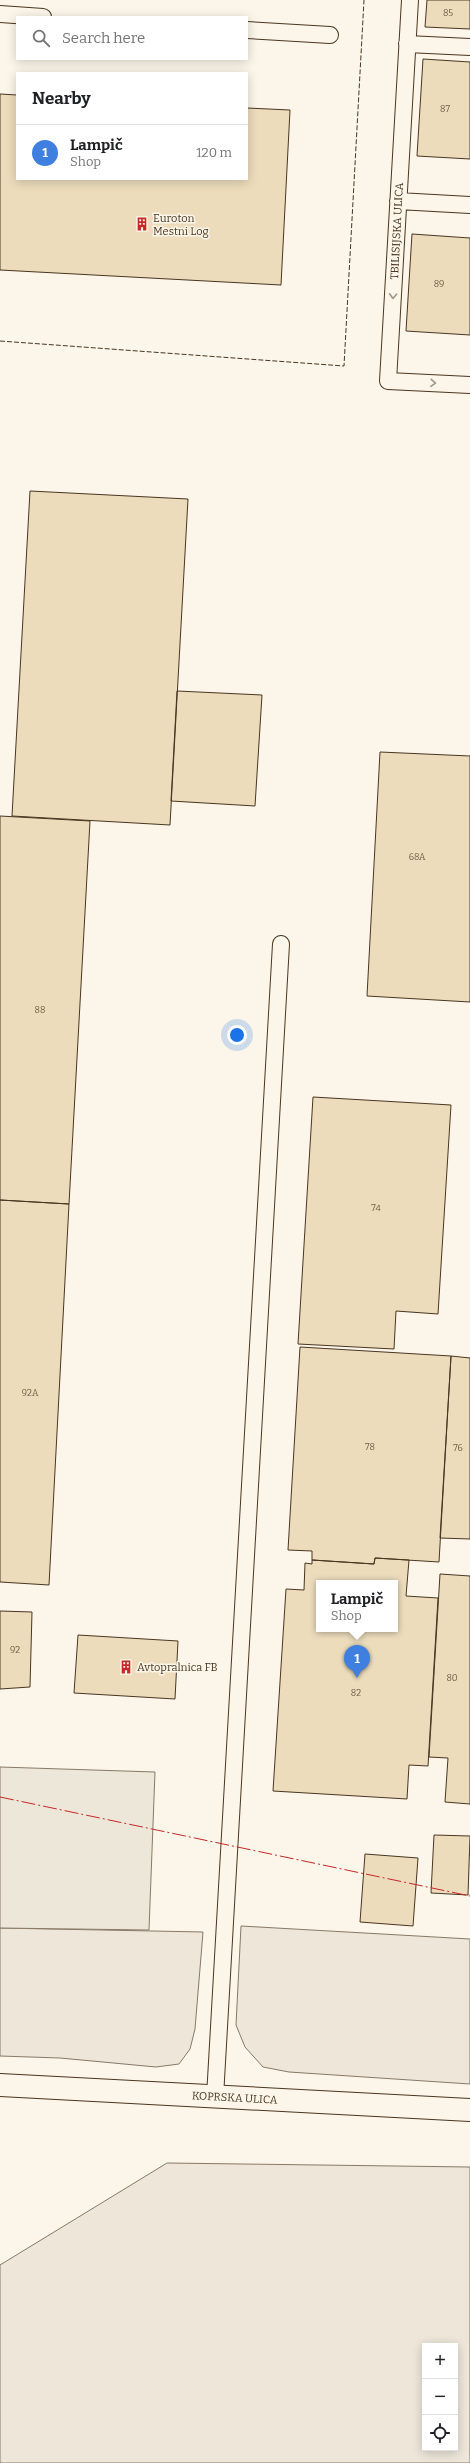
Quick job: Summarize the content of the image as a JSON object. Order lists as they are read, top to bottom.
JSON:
{
  "streets": {
    "street": ["KOPRSKA ULICA"],
    "lane": ["TBILISIJSKA ULICA"]
  },
  "places": {
    "building": ["Euroton Mestni Log", "Avtopralnica FB"]
  },
  "house_numbers": [
    "85",
    "87",
    "89",
    "68A",
    "88",
    "74",
    "92A",
    "78",
    "76",
    "92",
    "80",
    "82"
  ],
  "page": {
    "search": "Search here",
    "heading": "Nearby",
    "list": [
      {
        "mark": "1",
        "name": "Lampič",
        "note": "Shop",
        "value": "120 m"
      }
    ],
    "popup": ["Lampič", "Shop"],
    "pins": "1",
    "map_buttons": ["+", "−"]
  }
}
